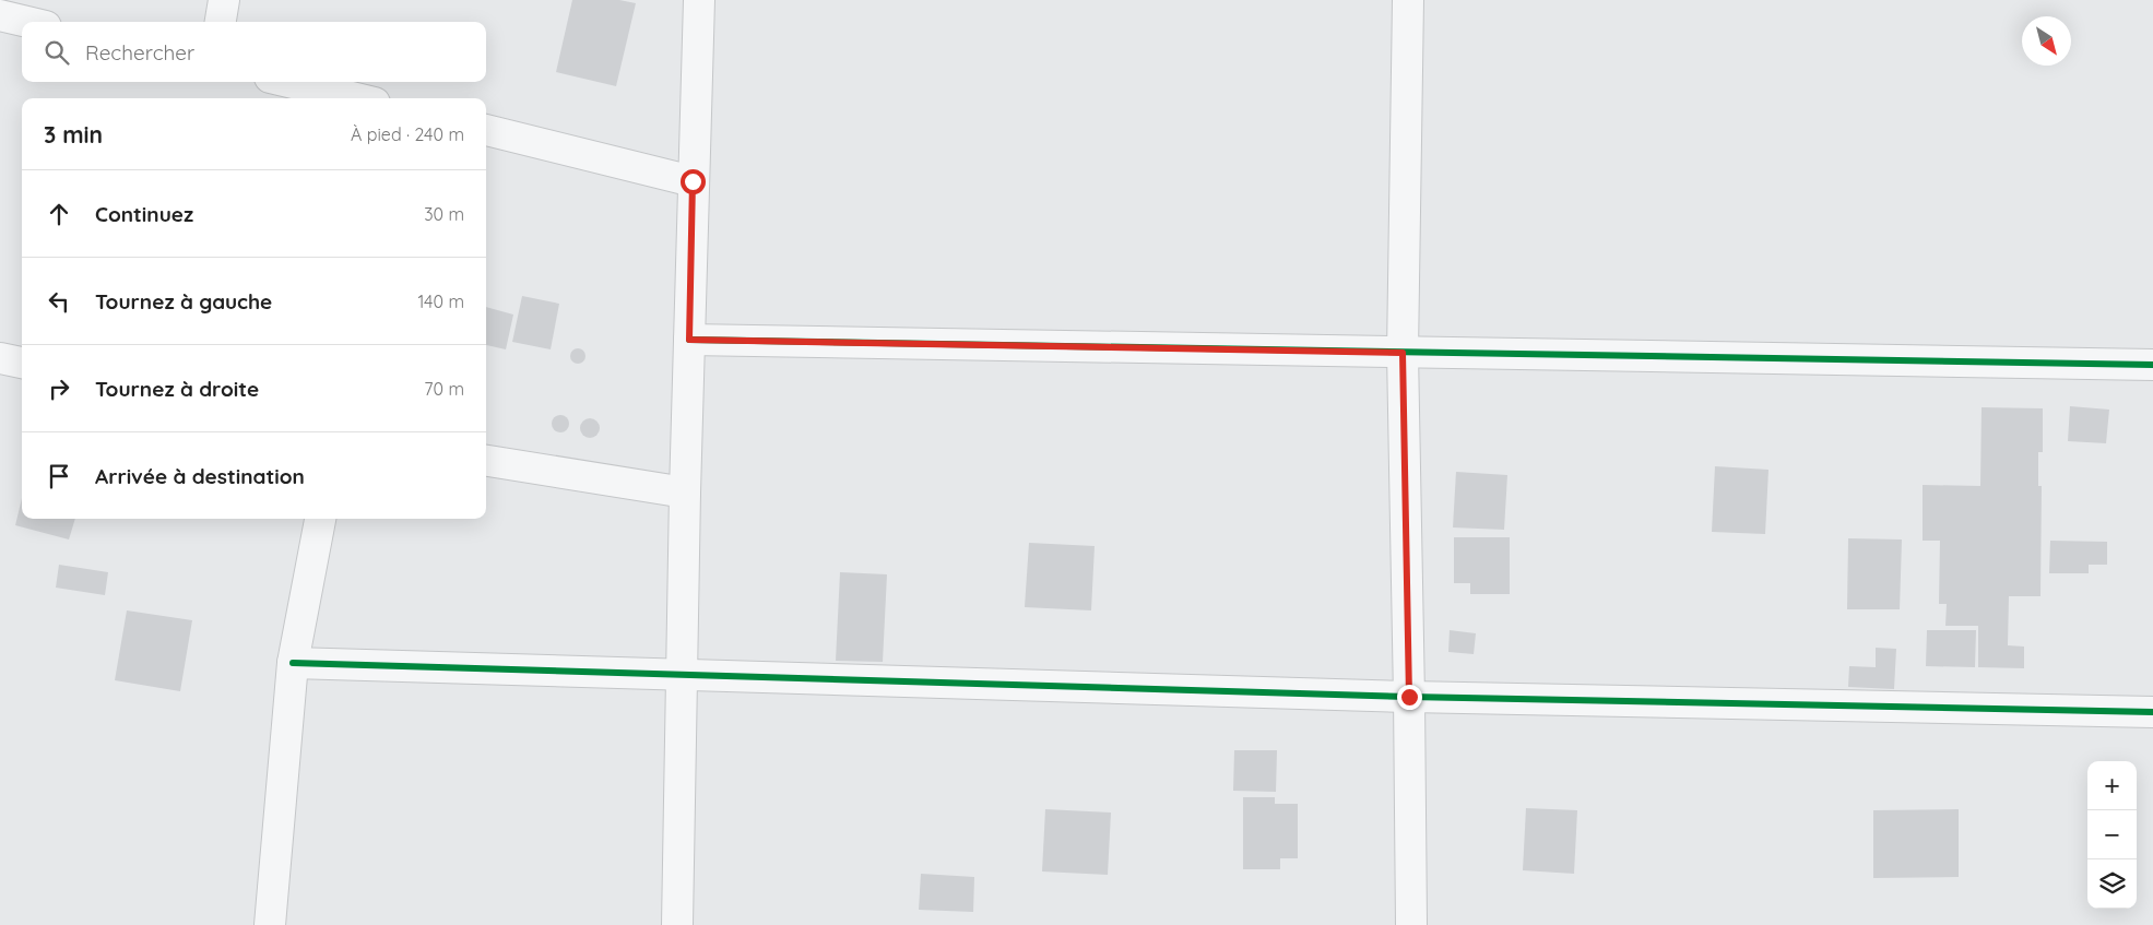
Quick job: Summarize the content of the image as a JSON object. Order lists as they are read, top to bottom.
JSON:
{
  "north": "bottom right",
  "page": {
    "search": "Rechercher",
    "heading": ["3 min", "À pied · 240 m"],
    "list": [
      ["Continuez", "30 m"],
      ["Tournez à gauche", "140 m"],
      ["Tournez à droite", "70 m"],
      "Arrivée à destination"
    ],
    "map_buttons": ["+", "−"]
  }
}
